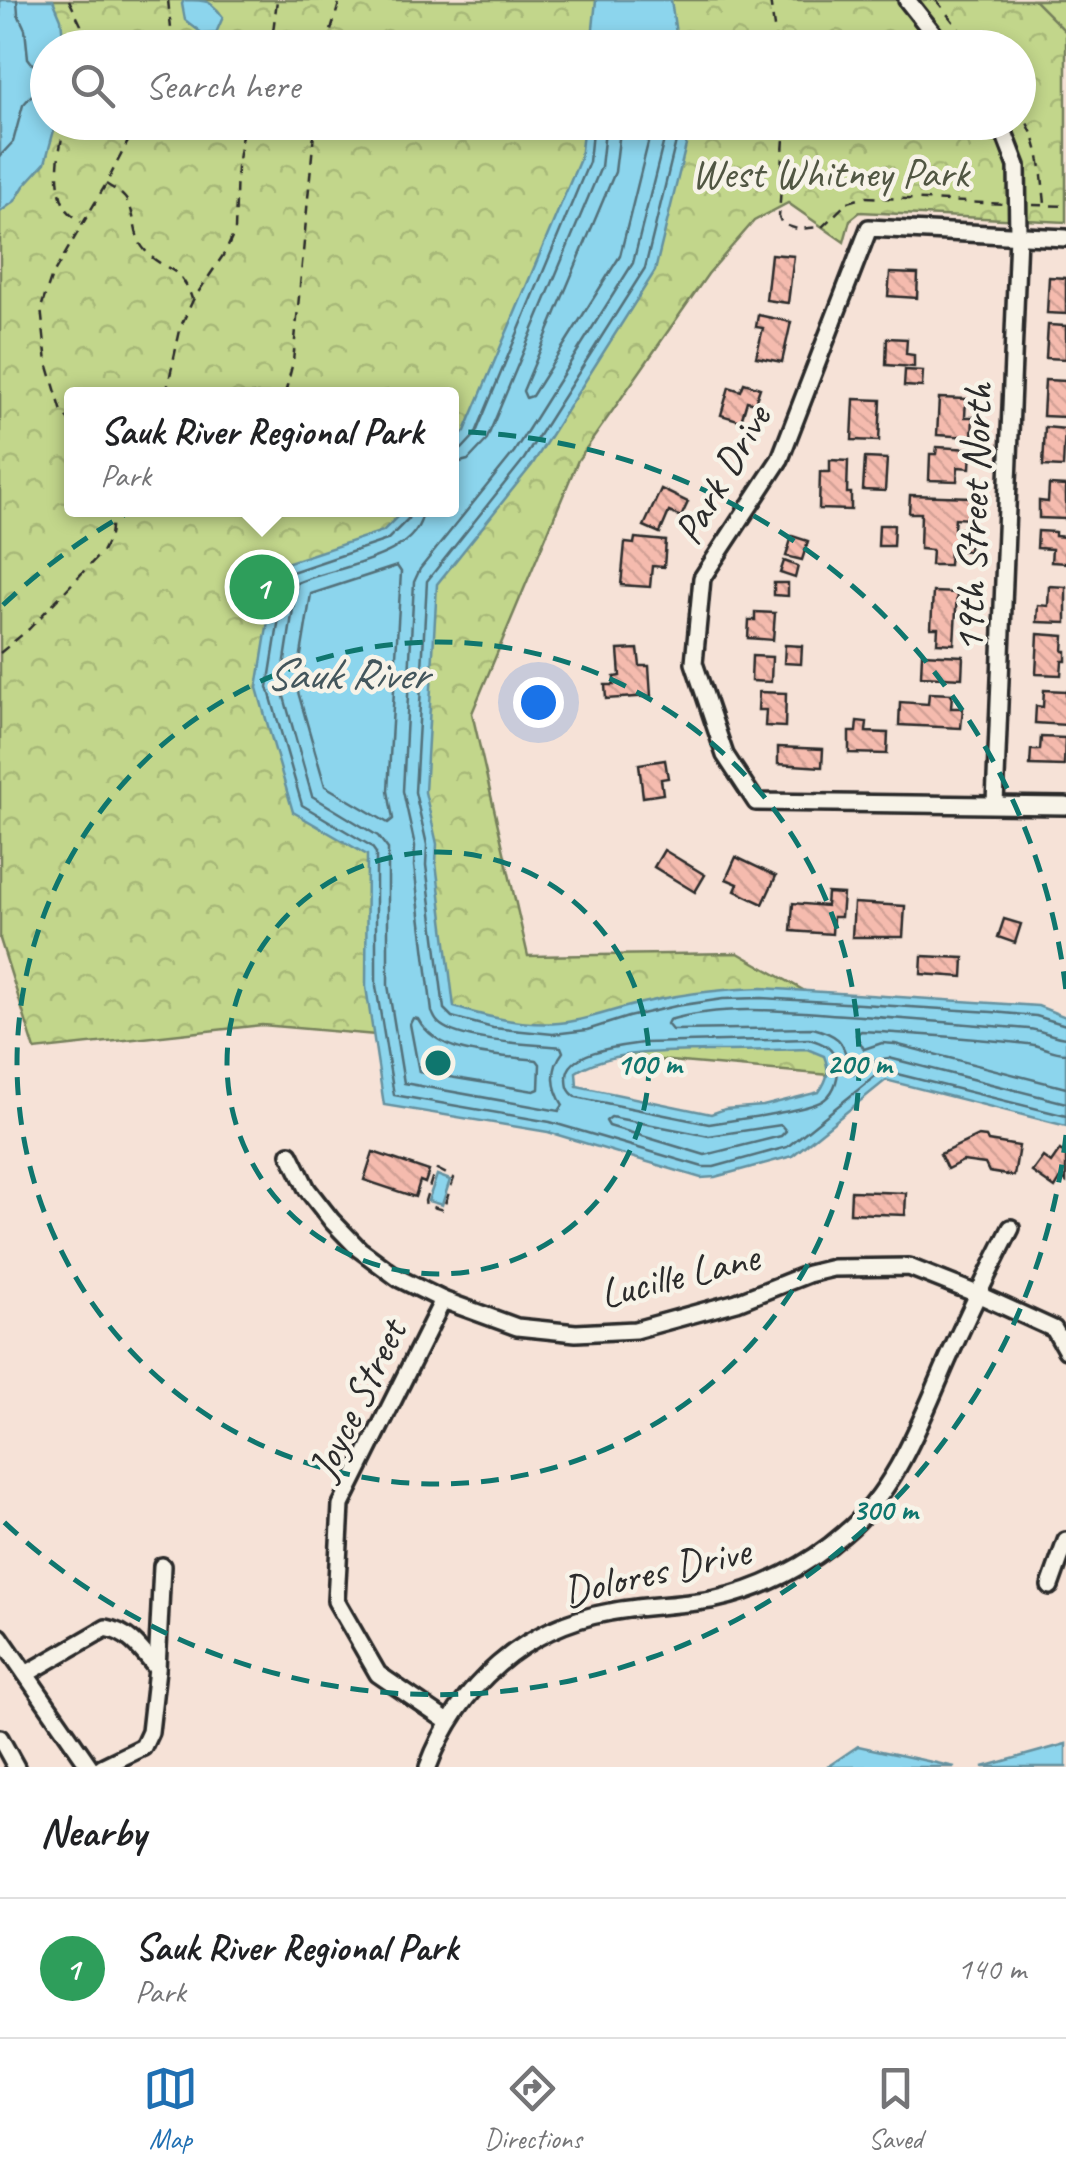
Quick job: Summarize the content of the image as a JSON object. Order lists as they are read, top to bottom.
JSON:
{
  "streets": {
    "street": [
      "Park Drive",
      "19th Street North",
      "Lucille Lane",
      "Joyce Street",
      "Dolores Drive"
    ]
  },
  "crossings": [
    ["Park Drive", "19th Street North"],
    ["Lucille Lane", "Joyce Street"],
    ["Lucille Lane", "Dolores Drive"],
    ["Joyce Street", "Dolores Drive"]
  ],
  "water": ["Sauk River"],
  "parks": ["West Whitney Park"],
  "page": {
    "search": "Search here",
    "popup": ["Sauk River Regional Park", "Park"],
    "pins": "1",
    "heading": "Nearby",
    "list": [
      {
        "mark": "1",
        "name": "Sauk River Regional Park",
        "note": "Park",
        "value": "140 m"
      }
    ],
    "nav": ["Map", "Directions", "Saved"]
  },
  "rings": ["100 m", "200 m", "300 m"]
}
